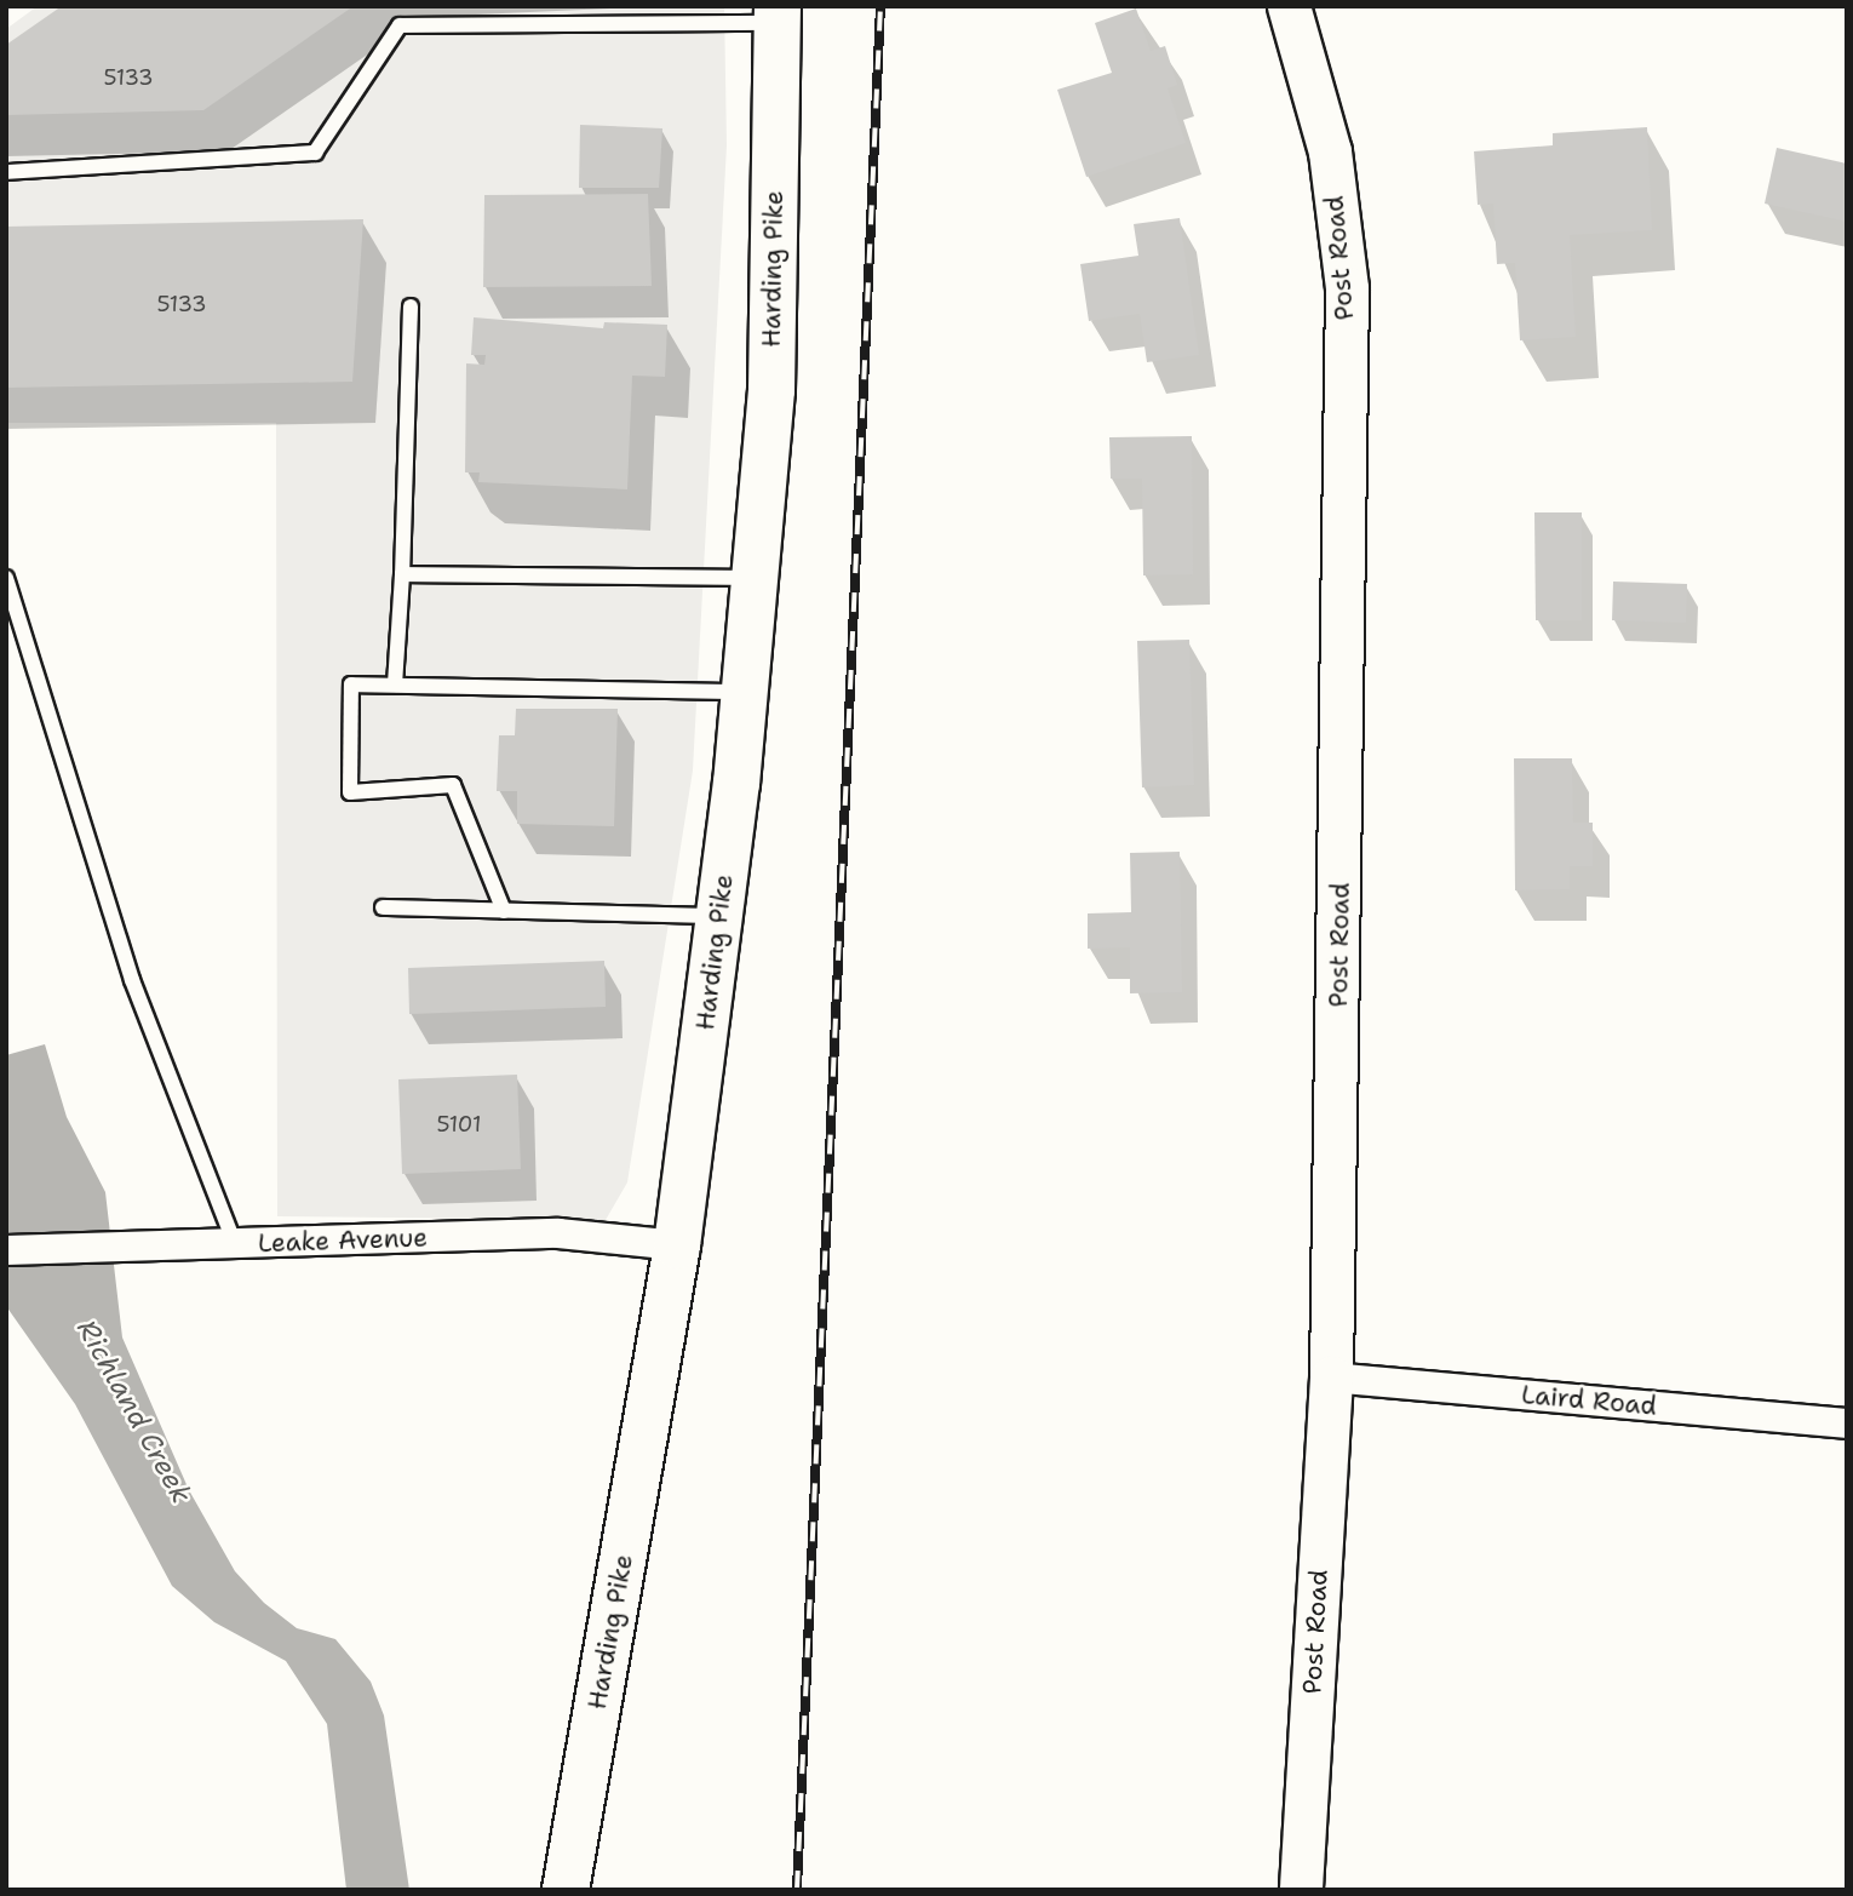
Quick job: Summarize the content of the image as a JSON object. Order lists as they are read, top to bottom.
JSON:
{
  "streets": {
    "main road": ["Harding Pike"],
    "street": ["Post Road", "Leake Avenue", "Laird Road"]
  },
  "crossings": [
    ["Post Road", "Laird Road"],
    ["Harding Pike", "Leake Avenue"]
  ],
  "water": ["Richland Creek"],
  "house_numbers": ["5133", "5133", "5101"]
}
